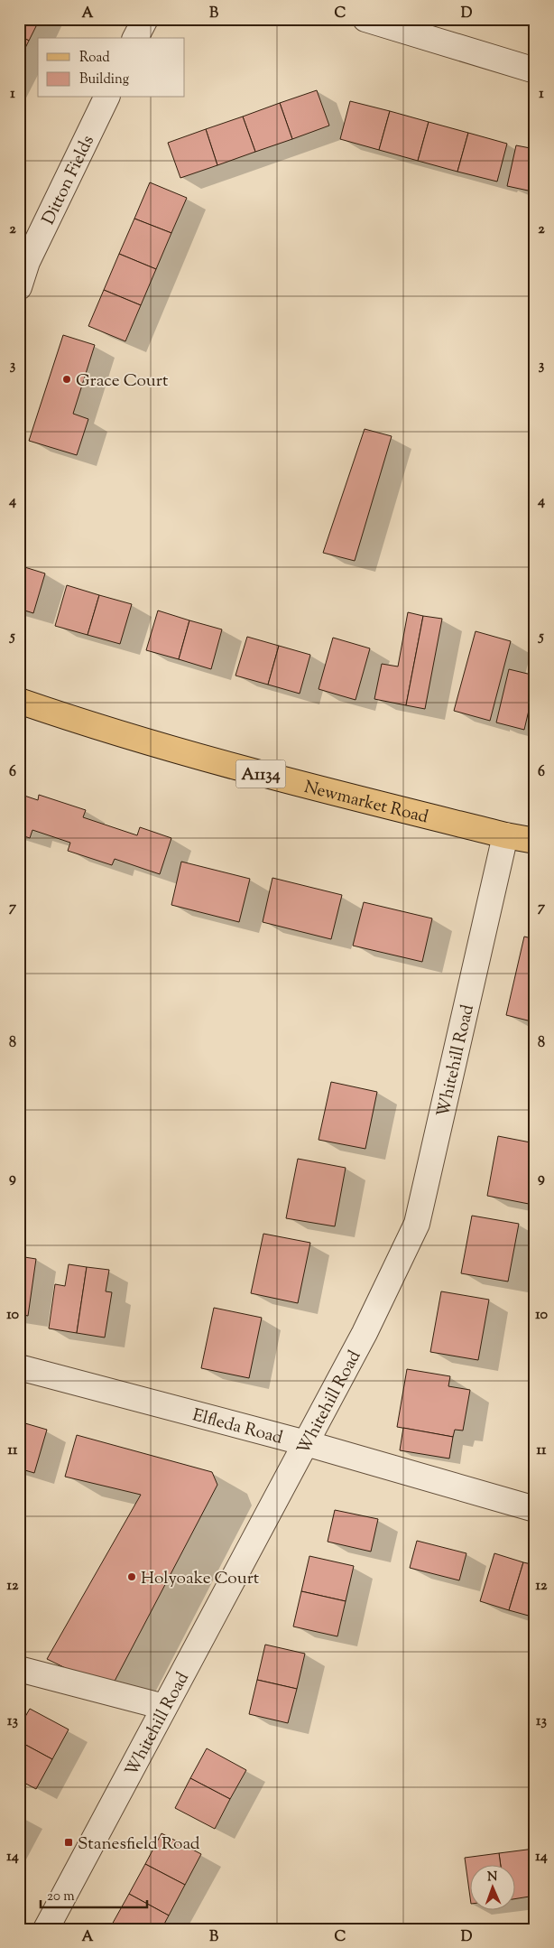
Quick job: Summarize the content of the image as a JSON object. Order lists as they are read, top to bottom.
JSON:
{
  "streets": {
    "main road": ["A1134", "Newmarket Road"],
    "street": ["Ditton Fields", "Whitehill Road", "Elfleda Road"]
  },
  "crossings": [
    ["Newmarket Road", "Whitehill Road"],
    ["Whitehill Road", "Elfleda Road"]
  ],
  "places": {
    "other": ["Grace Court", "Holyoake Court"],
    "transit": ["Stanesfield Road"]
  },
  "legend": ["Road", "Building"],
  "scale_bar": "20 m",
  "north": "top",
  "grid": {
    "columns": [
      "A",
      "B",
      "C",
      "D"
    ],
    "rows": [
      "1",
      "2",
      "3",
      "4",
      "5",
      "6",
      "7",
      "8",
      "9",
      "10",
      "11",
      "12",
      "13",
      "14"
    ]
  }
}
